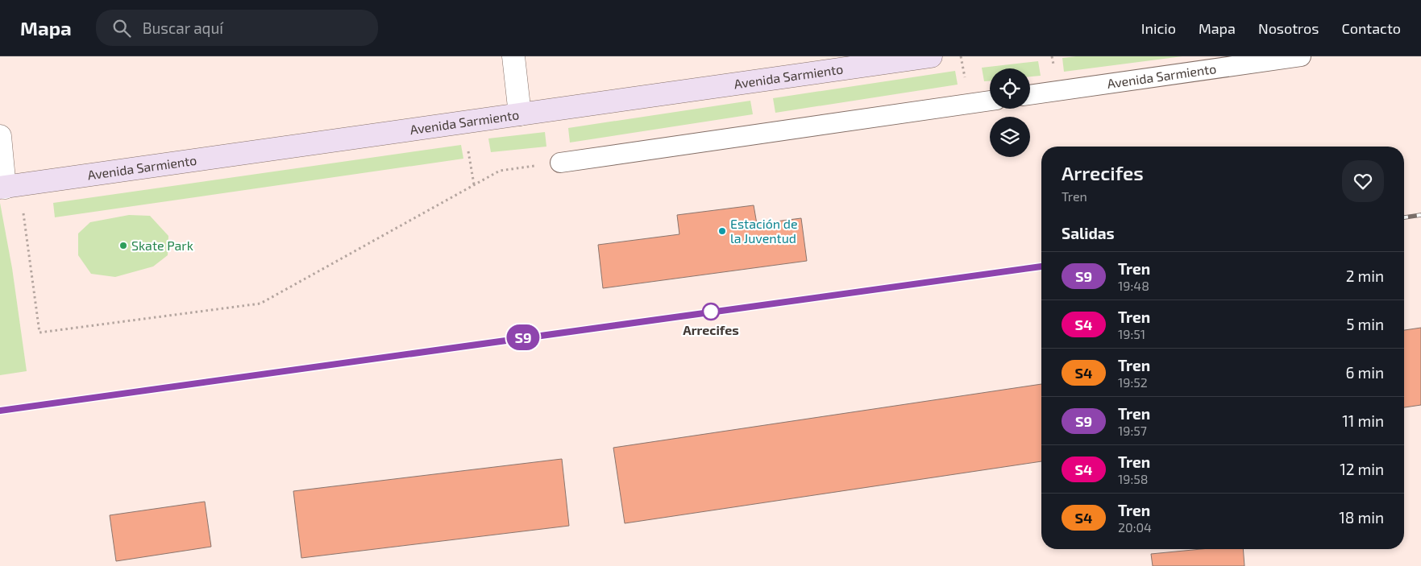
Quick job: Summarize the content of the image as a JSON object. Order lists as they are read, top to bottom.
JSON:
{
  "streets": {
    "street": ["Avenida Sarmiento"]
  },
  "places": ["Estación de la Juventud", "Skate Park", "Arrecifes"],
  "page": {
    "header": "Mapa",
    "search": "Buscar aquí",
    "nav": [
      "Inicio",
      "Mapa",
      "Nosotros",
      "Contacto"
    ],
    "on_map": "S9",
    "heading": [
      ["Arrecifes", "Tren"],
      "Salidas"
    ],
    "list": [
      {
        "mark": "S9",
        "name": "Tren",
        "note": "19:48",
        "value": "2 min"
      },
      {
        "mark": "S4",
        "name": "Tren",
        "note": "19:51",
        "value": "5 min"
      },
      {
        "mark": "S4",
        "name": "Tren",
        "note": "19:52",
        "value": "6 min"
      },
      {
        "mark": "S9",
        "name": "Tren",
        "note": "19:57",
        "value": "11 min"
      },
      {
        "mark": "S4",
        "name": "Tren",
        "note": "19:58",
        "value": "12 min"
      },
      {
        "mark": "S4",
        "name": "Tren",
        "note": "20:04",
        "value": "18 min"
      }
    ]
  }
}
